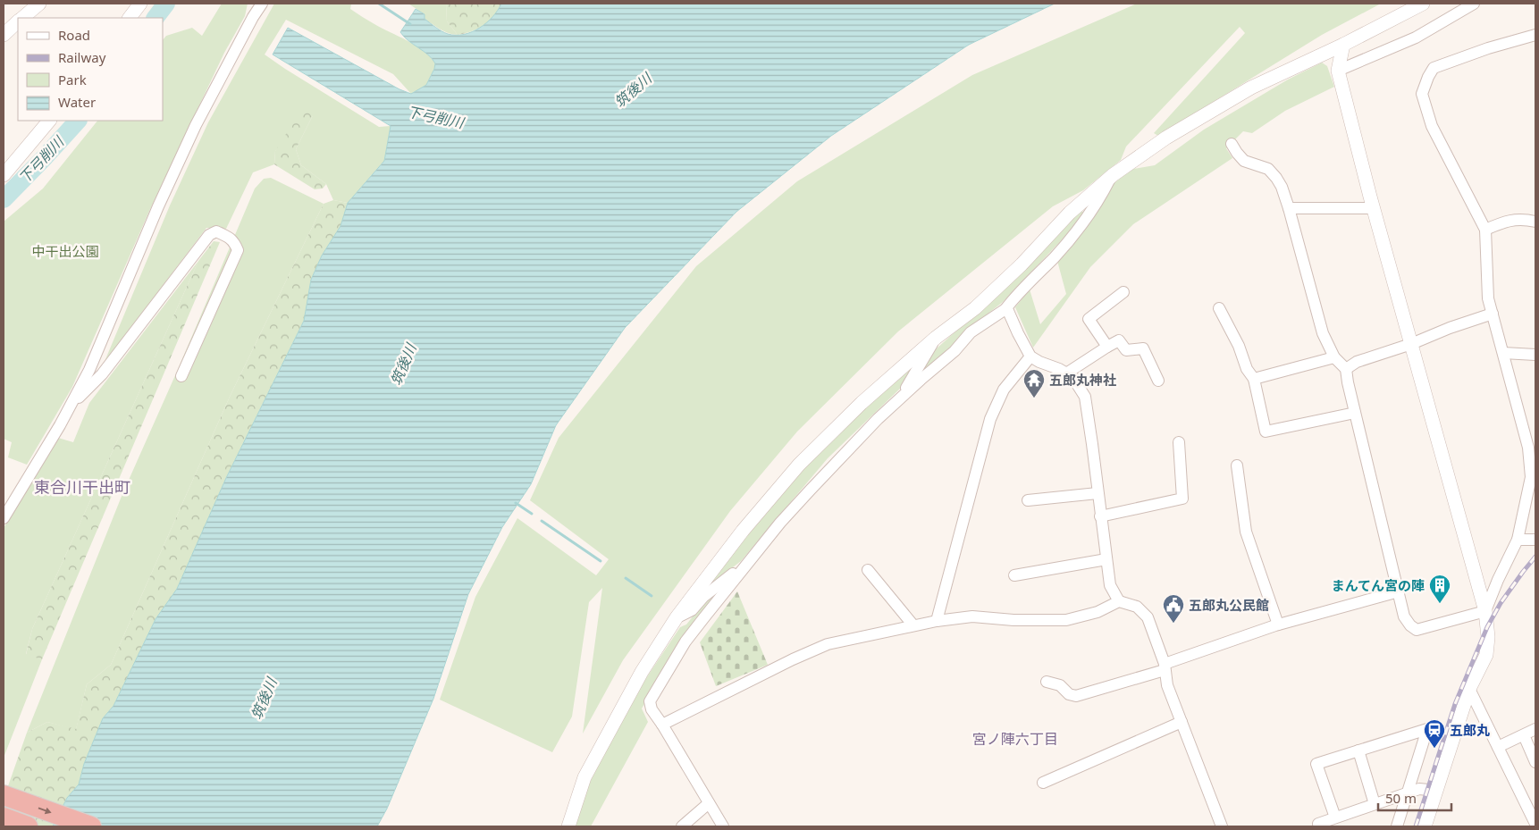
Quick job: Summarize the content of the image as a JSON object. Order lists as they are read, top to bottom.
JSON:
{
  "districts": ["東合川干出町", "宮ノ陣六丁目"],
  "water": ["筑後川", "下弓削川"],
  "parks": ["中干出公園"],
  "places": {
    "temple": ["五郎丸神社"],
    "building": ["まんてん宮の陣"],
    "public building": ["五郎丸公民館"],
    "station": ["五郎丸"]
  },
  "legend": [
    "Road",
    "Railway",
    "Park",
    "Water"
  ],
  "scale_bar": "50 m"
}
